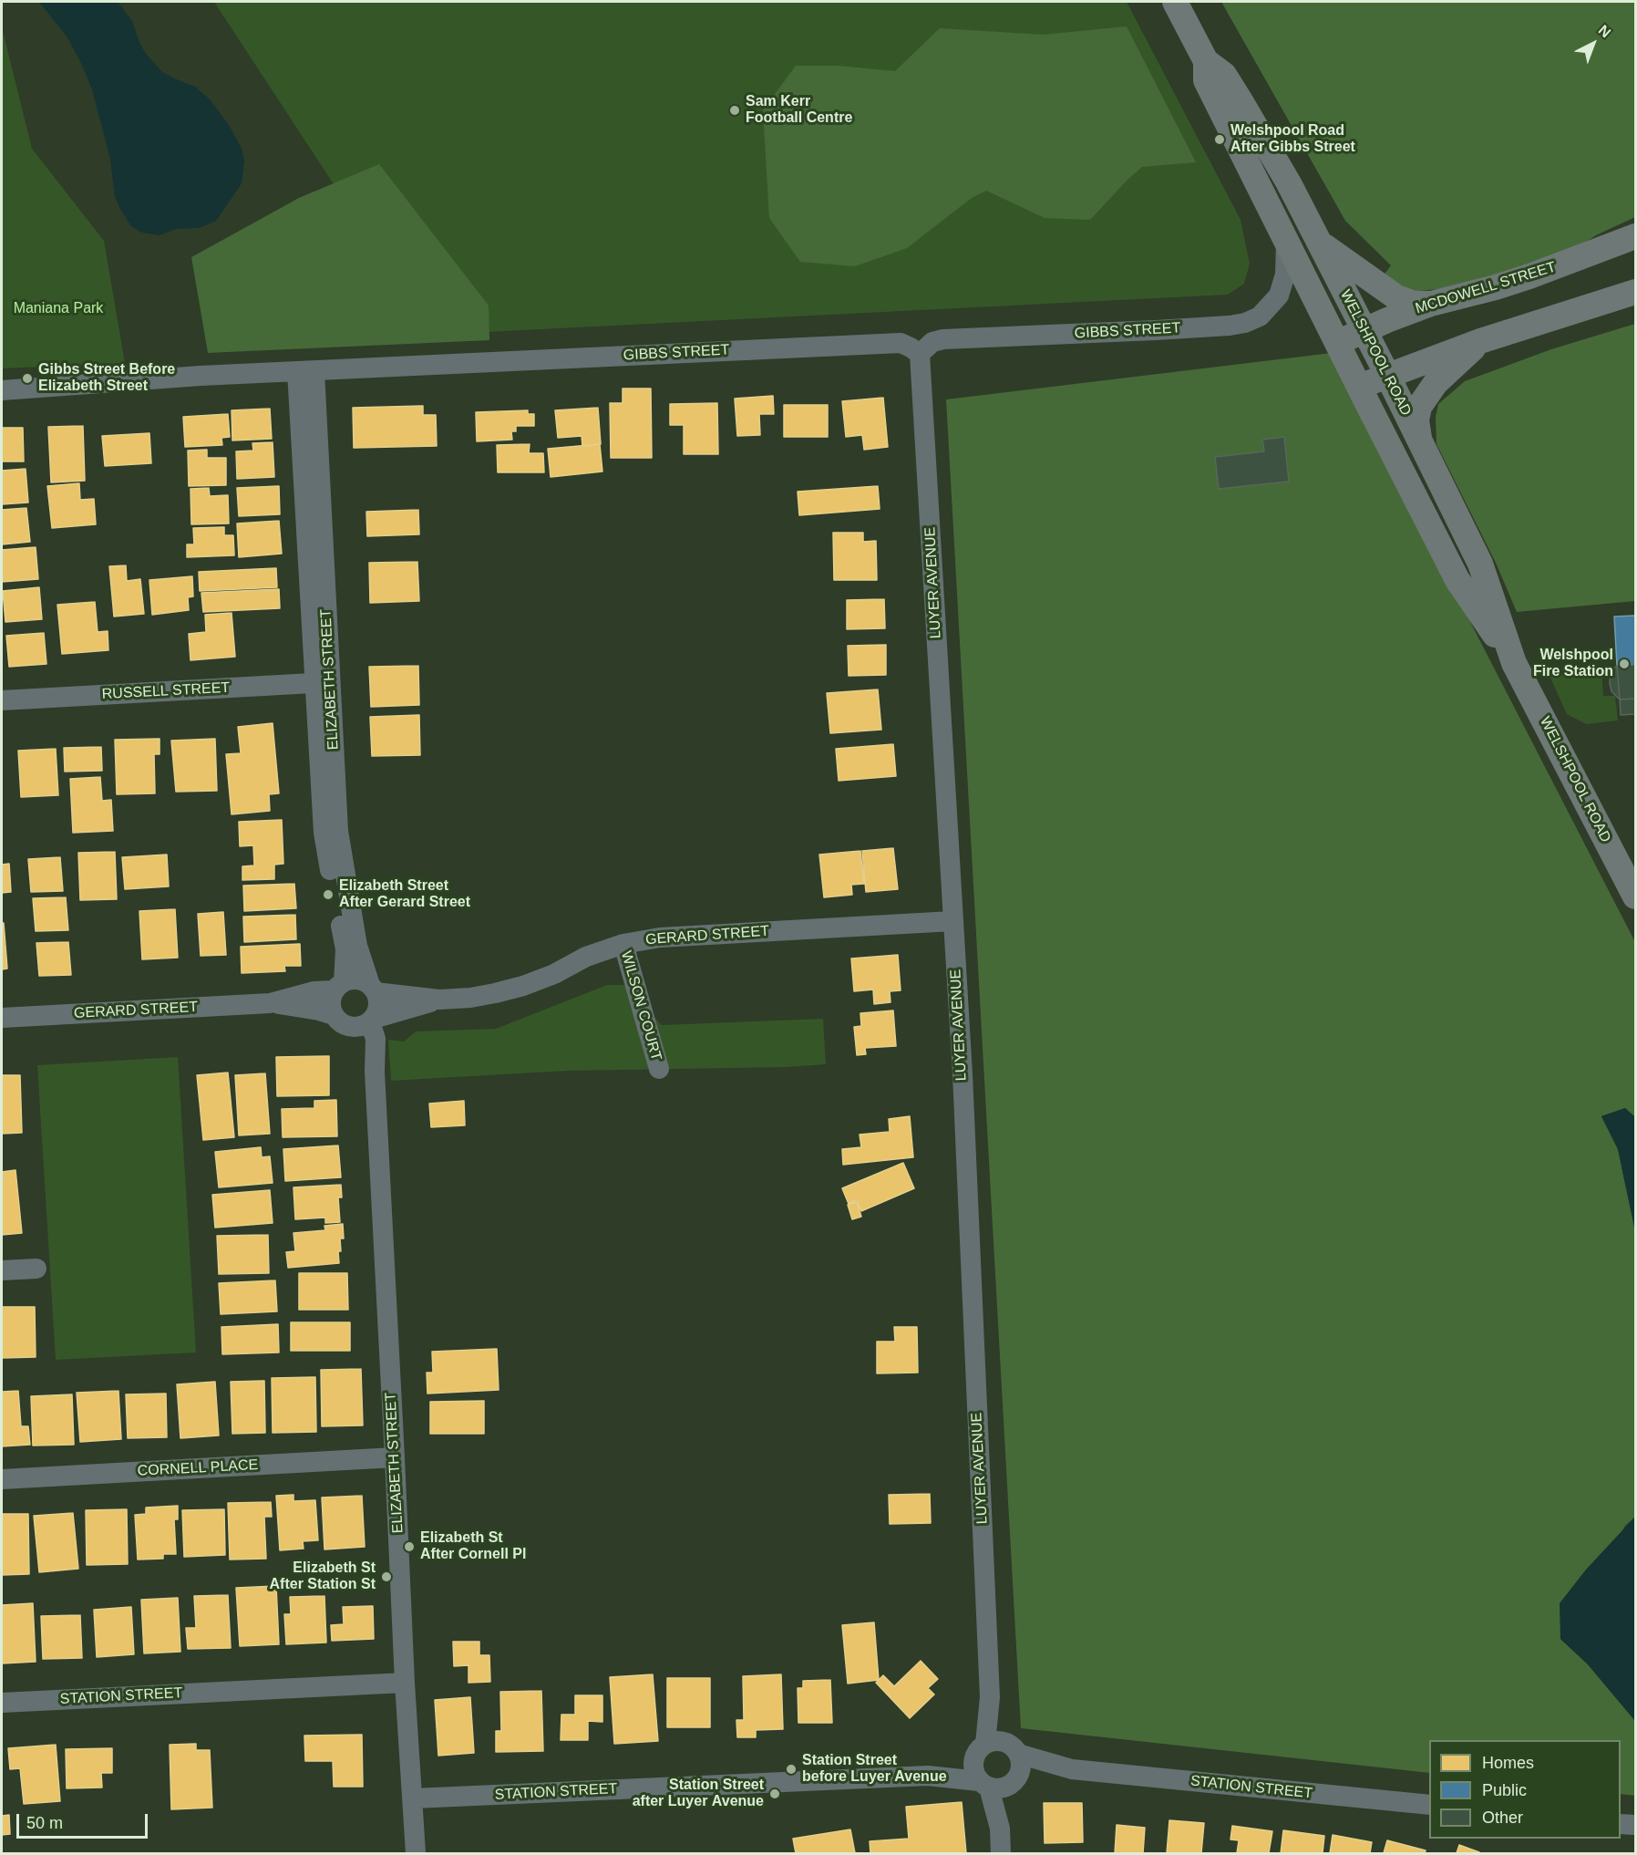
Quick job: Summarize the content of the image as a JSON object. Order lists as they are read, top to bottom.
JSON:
{
  "streets": {
    "main road": ["MCDOWELL STREET", "WELSHPOOL ROAD"],
    "street": [
      "GIBBS STREET",
      "LUYER AVENUE",
      "ELIZABETH STREET",
      "RUSSELL STREET",
      "GERARD STREET",
      "WILSON COURT",
      "CORNELL PLACE",
      "STATION STREET"
    ]
  },
  "crossings": [
    ["MCDOWELL STREET", "WELSHPOOL ROAD"],
    ["GIBBS STREET", "WELSHPOOL ROAD"],
    ["GIBBS STREET", "LUYER AVENUE"],
    ["GIBBS STREET", "ELIZABETH STREET"],
    ["LUYER AVENUE", "GERARD STREET"],
    ["LUYER AVENUE", "STATION STREET"],
    ["ELIZABETH STREET", "RUSSELL STREET"],
    ["ELIZABETH STREET", "GERARD STREET"],
    ["ELIZABETH STREET", "CORNELL PLACE"],
    ["ELIZABETH STREET", "STATION STREET"],
    ["GERARD STREET", "WILSON COURT"]
  ],
  "parks": ["Maniana Park"],
  "places": [
    "Sam Kerr Football Centre",
    "Welshpool Road After Gibbs Street",
    "Gibbs Street Before Elizabeth Street",
    "Welshpool Fire Station",
    "Elizabeth Street After Gerard Street",
    "Elizabeth St After Cornell Pl",
    "Elizabeth St After Station St",
    "Station Street before Luyer Avenue",
    "Station Street after Luyer Avenue"
  ],
  "legend": ["Homes", "Public", "Other"],
  "scale_bar": "50 m",
  "north": "top right"
}
